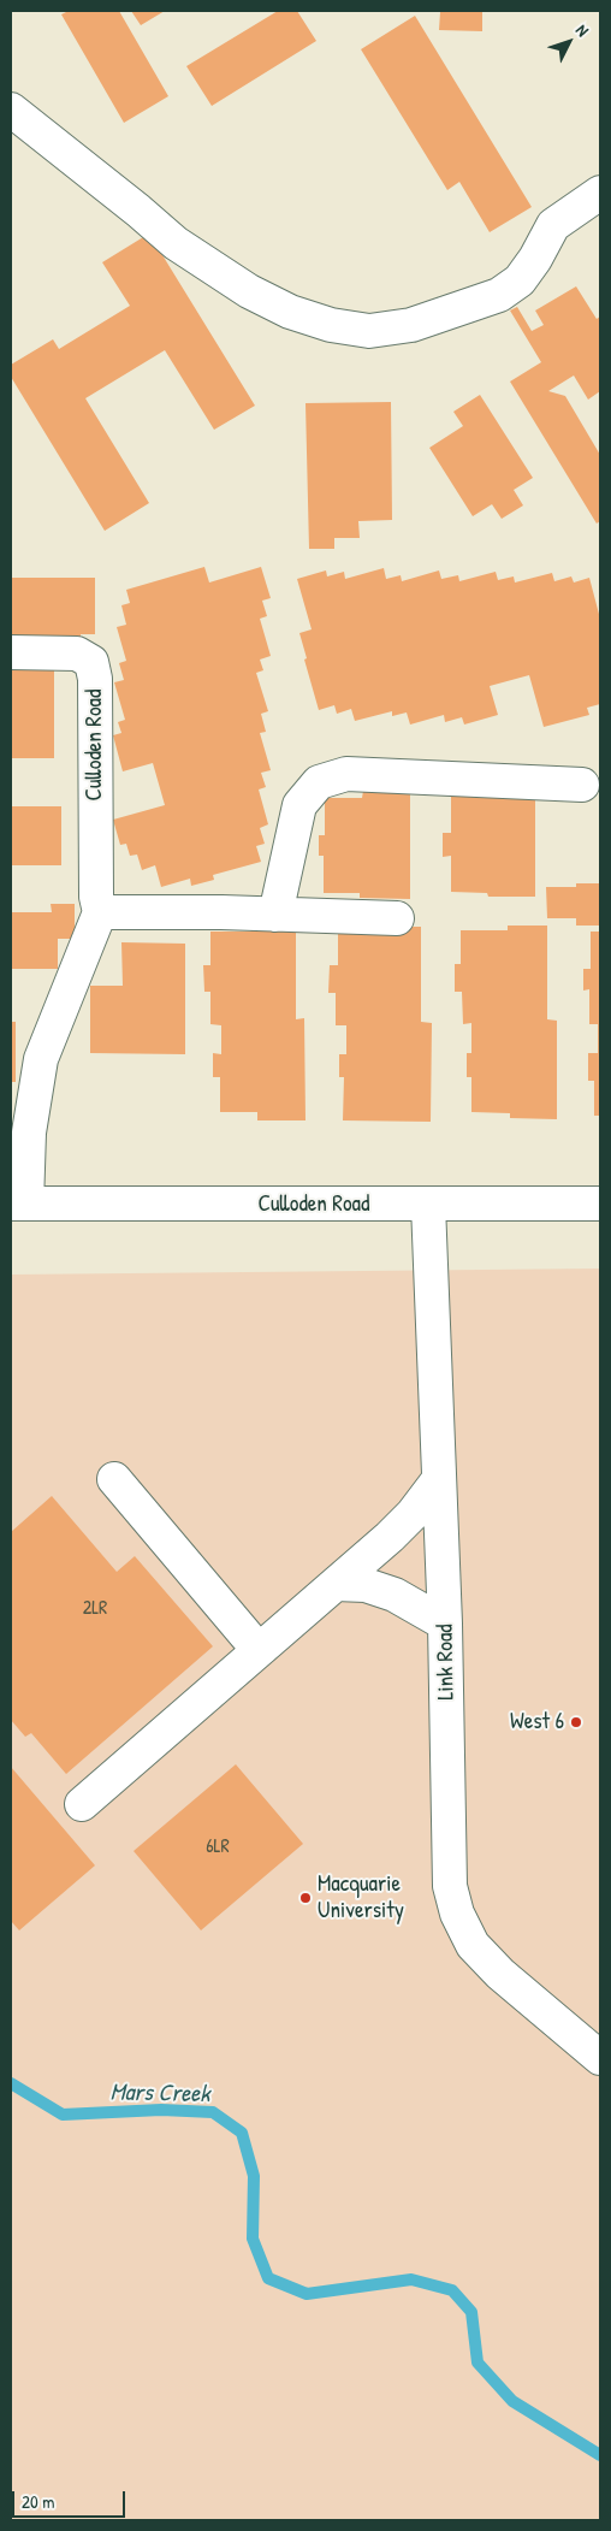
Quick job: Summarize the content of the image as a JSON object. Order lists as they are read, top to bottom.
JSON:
{
  "streets": {
    "street": ["Culloden Road", "Link Road"]
  },
  "crossings": [
    ["Culloden Road", "Link Road"]
  ],
  "water": ["Mars Creek"],
  "places": ["West 6", "Macquarie University"],
  "house_numbers": ["2LR", "6LR"],
  "scale_bar": "20 m",
  "north": "top right"
}
